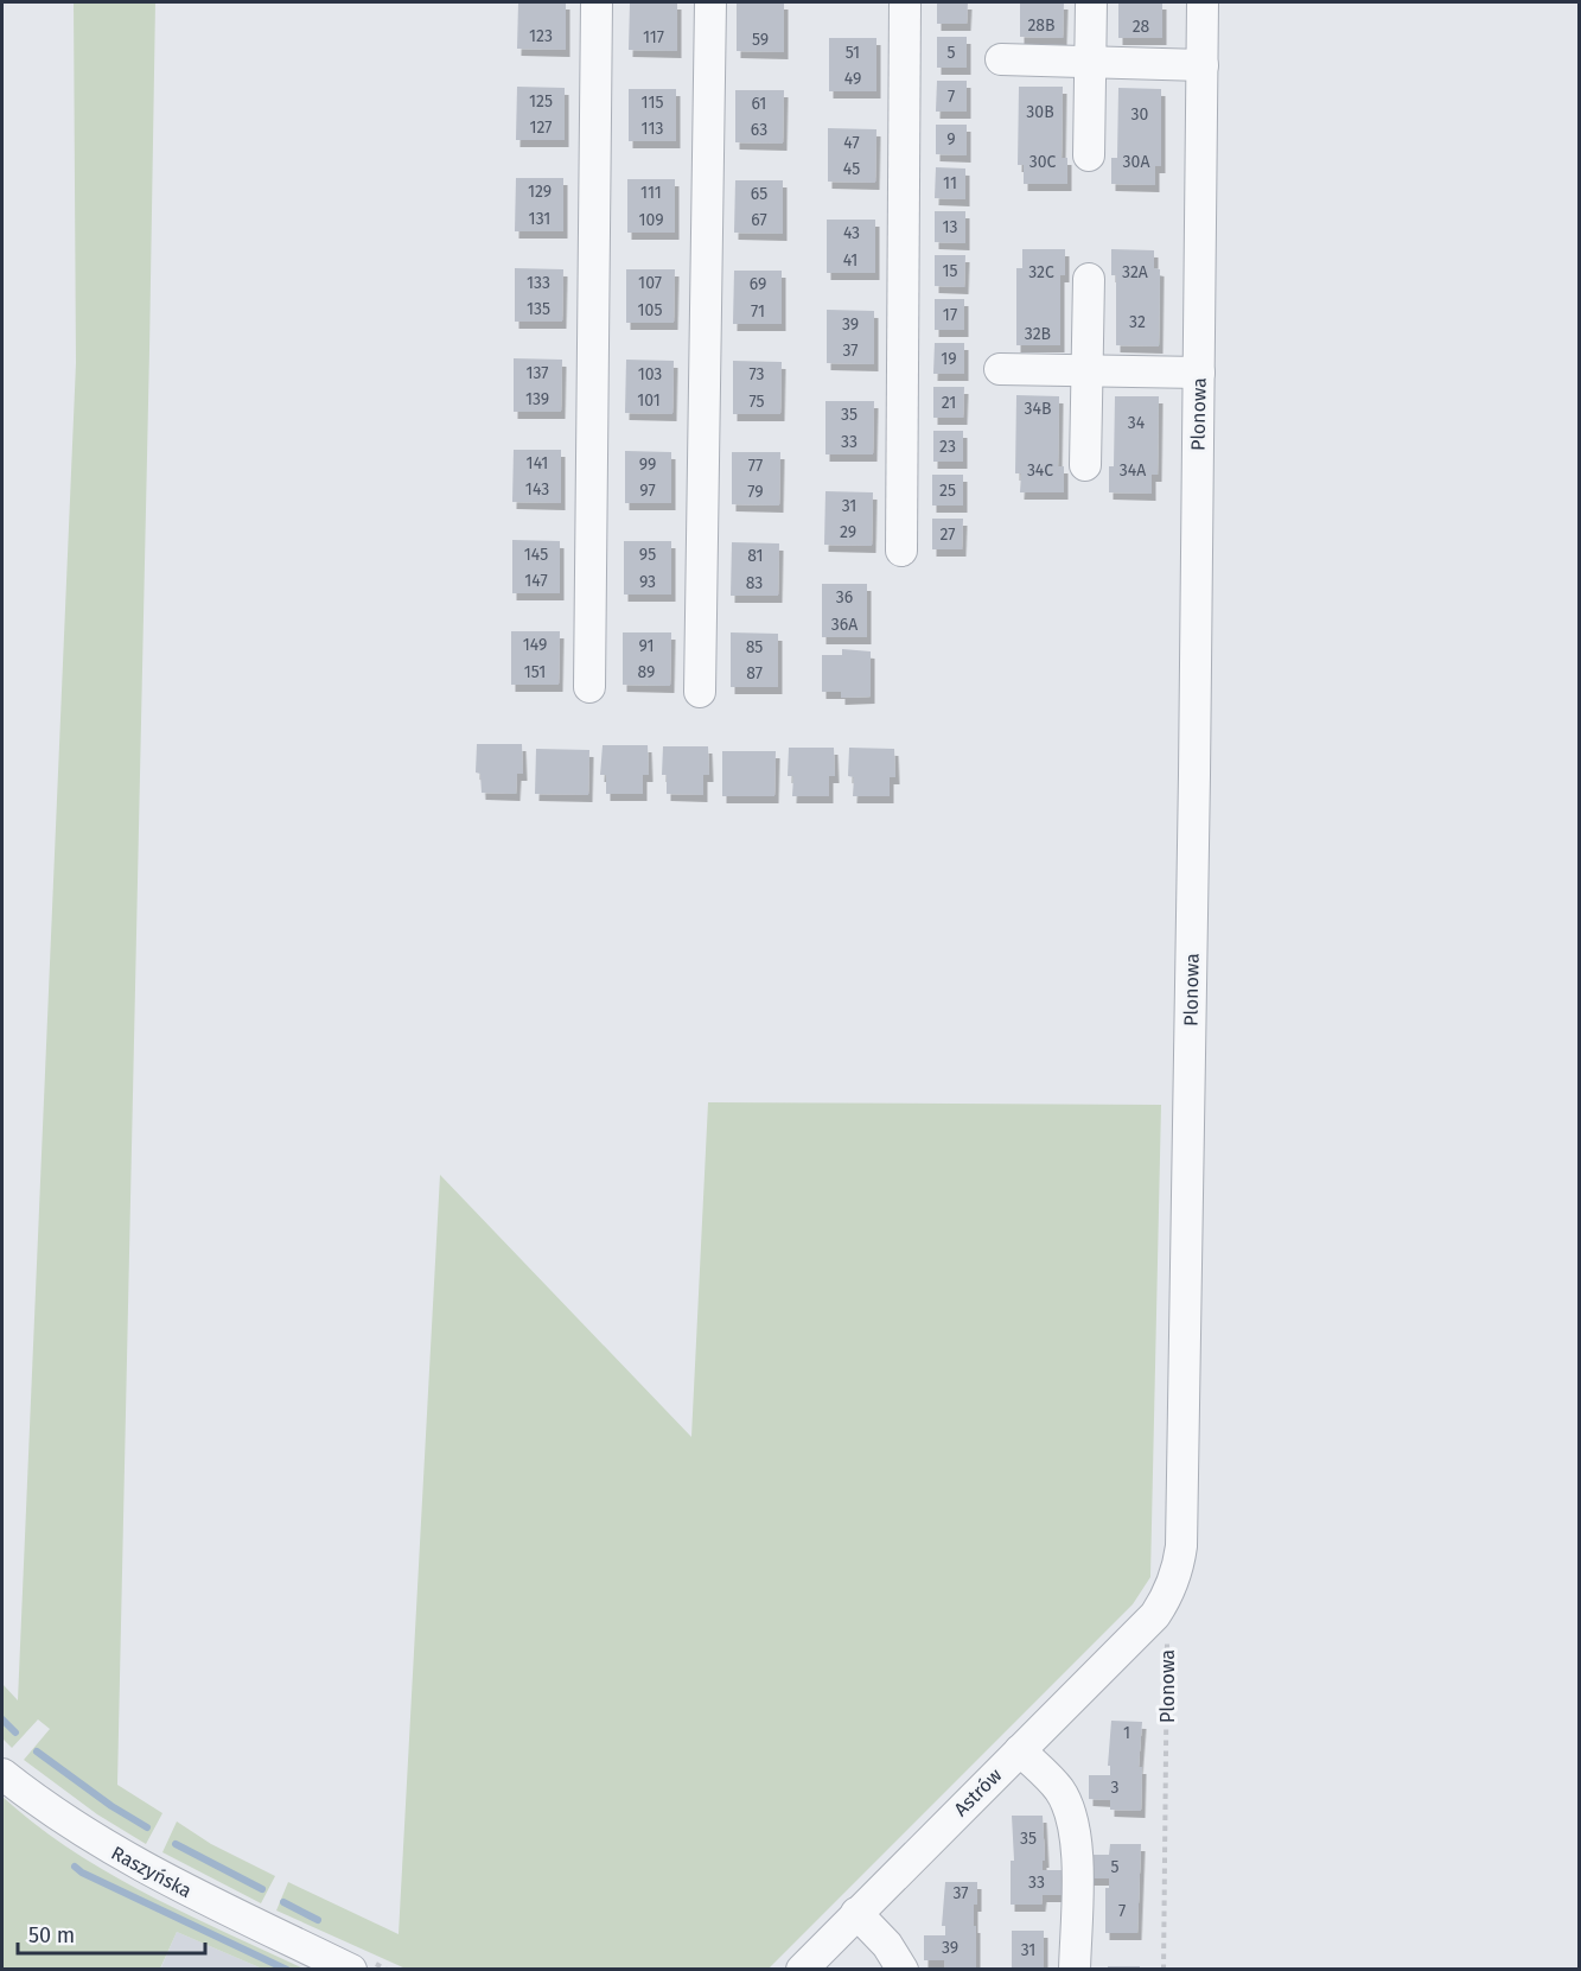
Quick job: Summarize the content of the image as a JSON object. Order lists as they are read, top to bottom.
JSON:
{
  "streets": {
    "street": ["Plonowa", "Astrów", "Raszyńska"]
  },
  "crossings": [
    ["Plonowa", "Astrów"]
  ],
  "house_numbers": [
    "28B",
    "28",
    "123",
    "117",
    "59",
    "51",
    "5",
    "49",
    "7",
    "125",
    "115",
    "61",
    "30B",
    "30",
    "127",
    "113",
    "63",
    "9",
    "47",
    "30C",
    "30A",
    "45",
    "11",
    "129",
    "111",
    "65",
    "131",
    "109",
    "67",
    "13",
    "43",
    "41",
    "15",
    "32C",
    "32A",
    "133",
    "107",
    "69",
    "135",
    "105",
    "71",
    "17",
    "32",
    "39",
    "32B",
    "37",
    "19",
    "137",
    "103",
    "73",
    "139",
    "101",
    "75",
    "21",
    "34B",
    "35",
    "34",
    "33",
    "23",
    "141",
    "99",
    "77",
    "34C",
    "34A",
    "143",
    "97",
    "25",
    "79",
    "31",
    "29",
    "27",
    "145",
    "95",
    "81",
    "147",
    "93",
    "83",
    "36",
    "36A",
    "149",
    "91",
    "85",
    "151",
    "89",
    "87",
    "1",
    "3",
    "35",
    "5",
    "33",
    "37",
    "7",
    "39",
    "31"
  ],
  "scale_bar": "50 m"
}
